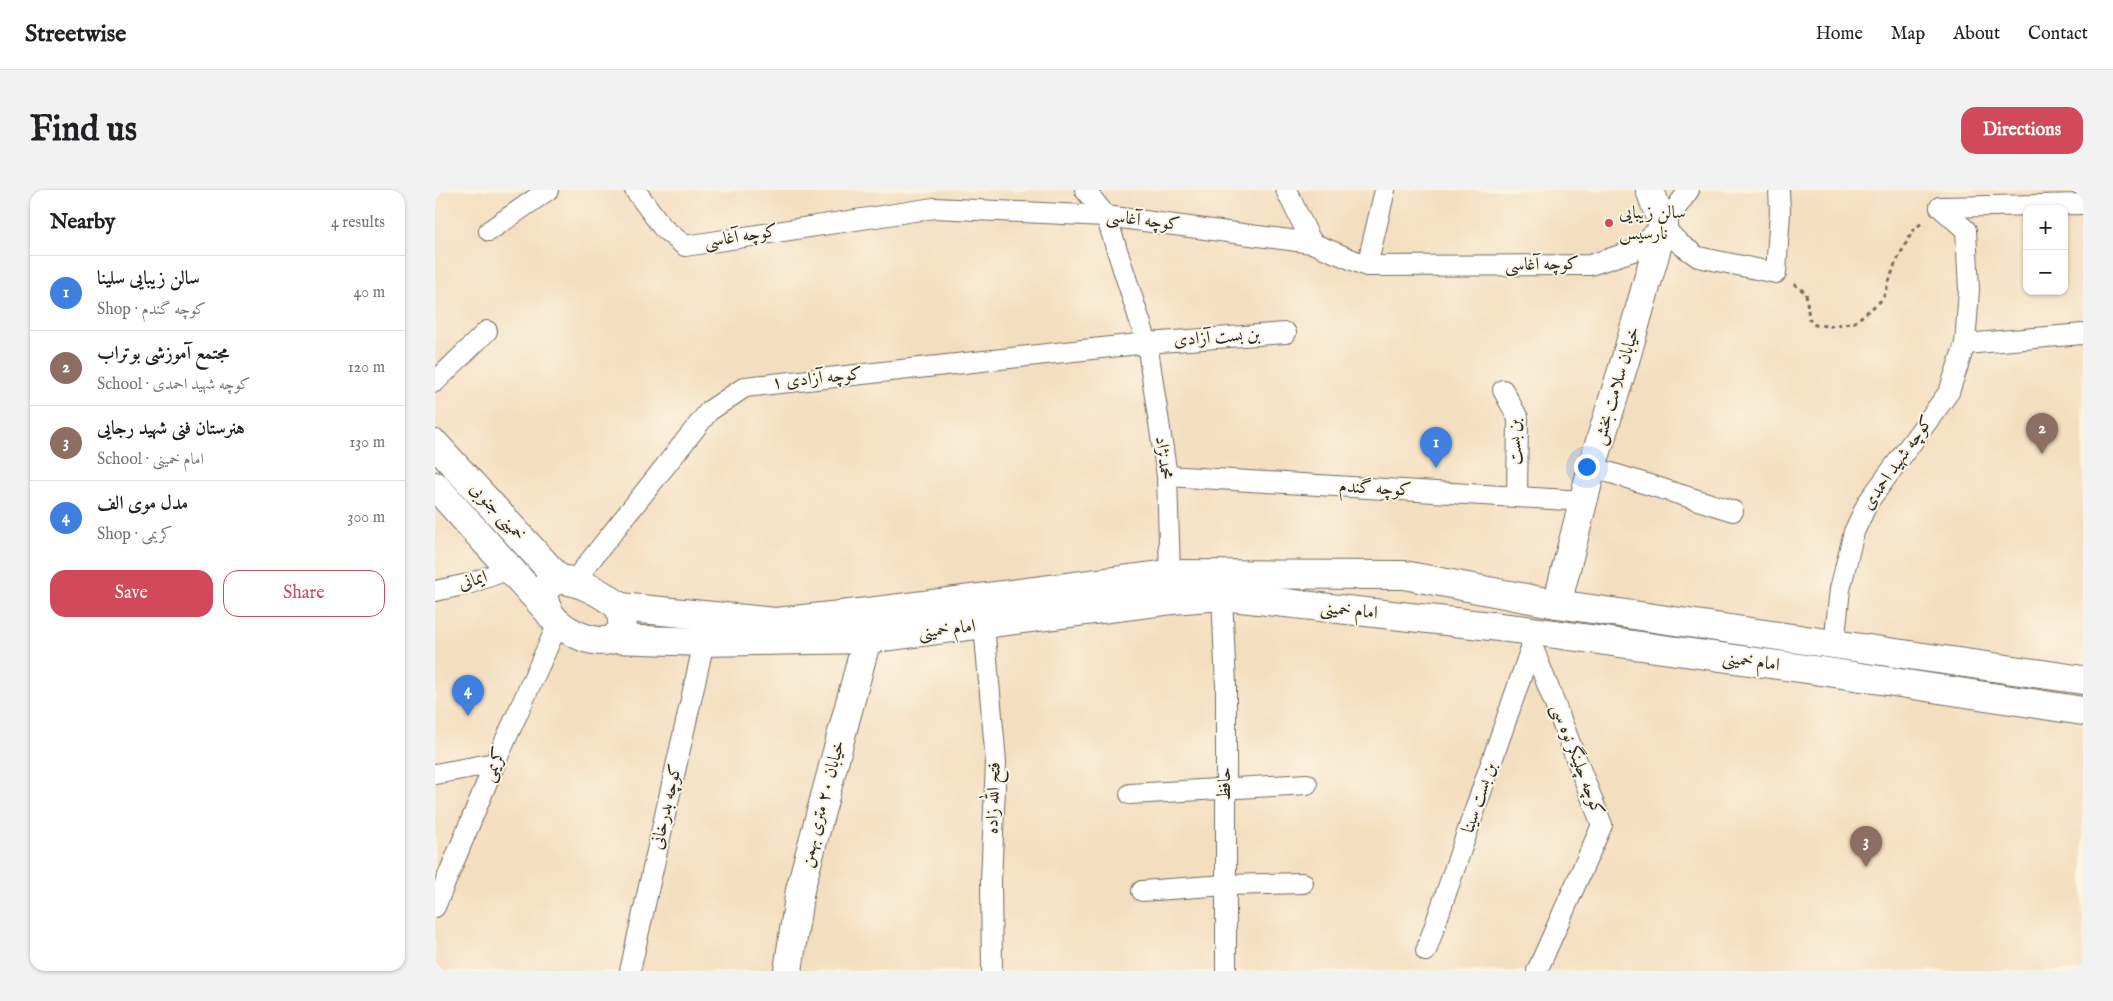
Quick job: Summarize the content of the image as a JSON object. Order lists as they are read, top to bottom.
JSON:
{
  "streets": {
    "main road": [
      "خیابان سلامت بخش",
      "خمینی جنوبی",
      "امام خمینی",
      "خیابان ۲۰ متری بهمن"
    ],
    "street": [
      "کوچه آغاسی",
      "بن بست آزادی",
      "کوچه آزادی ۱",
      "بن بست",
      "محمدنژاد",
      "کوچه شهید احمدی",
      "کوچه گندم",
      "ایمانی",
      "کوچه چلینگر نوه سی",
      "کریمی",
      "حافظ",
      "فتح الله زاده",
      "بن بست سینا",
      "کوچه بدرخانی"
    ]
  },
  "crossings": [
    ["کوچه آغاسی", "خیابان سلامت بخش"],
    ["کوچه آغاسی", "محمدنژاد"],
    ["بن بست آزادی", "کوچه آزادی ۱"],
    ["بن بست آزادی", "محمدنژاد"],
    ["کوچه آزادی ۱", "محمدنژاد"],
    ["کوچه آزادی ۱", "خمینی جنوبی"],
    ["خیابان سلامت بخش", "کوچه گندم"],
    ["خیابان سلامت بخش", "امام خمینی"],
    ["بن بست", "کوچه گندم"],
    ["محمدنژاد", "کوچه گندم"],
    ["محمدنژاد", "امام خمینی"],
    ["کوچه شهید احمدی", "امام خمینی"],
    ["خمینی جنوبی", "ایمانی"],
    ["خمینی جنوبی", "امام خمینی"],
    ["خمینی جنوبی", "کریمی"],
    ["امام خمینی", "کوچه چلینگر نوه سی"],
    ["امام خمینی", "کریمی"],
    ["امام خمینی", "حافظ"],
    ["امام خمینی", "فتح الله زاده"],
    ["امام خمینی", "بن بست سینا"],
    ["امام خمینی", "خیابان ۲۰ متری بهمن"],
    ["امام خمینی", "کوچه بدرخانی"],
    ["کوچه چلینگر نوه سی", "بن بست سینا"]
  ],
  "places": ["سالن زیبایی نارسیس"],
  "page": {
    "header": "Streetwise",
    "nav": [
      "Home",
      "Map",
      "About",
      "Contact"
    ],
    "buttons": [
      "Directions",
      ["Save", "Share"]
    ],
    "title": "Find us",
    "heading": ["Nearby", "4 results"],
    "map_buttons": ["+", "−"],
    "list": [
      {
        "mark": "1",
        "name": "سالن زیبایی سلینا",
        "note": "Shop · کوچه گندم",
        "value": "40 m"
      },
      {
        "mark": "2",
        "name": "مجتمع آموزشی بوتراب",
        "note": "School · کوچه شهید احمدی",
        "value": "120 m"
      },
      {
        "mark": "3",
        "name": "هنرستان فنی شهید رجایی",
        "note": "School · امام خمینی",
        "value": "130 m"
      },
      {
        "mark": "4",
        "name": "مدل موی الف",
        "note": "Shop · کریمی",
        "value": "300 m"
      }
    ],
    "pins": [
      "2",
      "1",
      "4",
      "3"
    ]
  }
}
